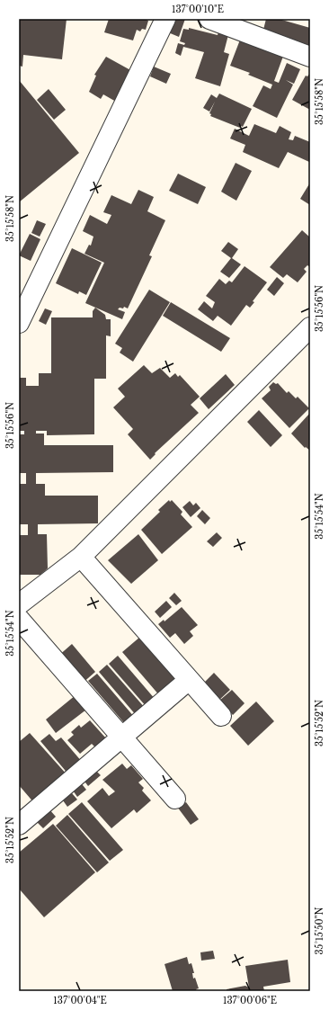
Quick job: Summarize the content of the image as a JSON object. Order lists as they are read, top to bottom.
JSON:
{
  "coordinates": [
    "137°00'10\"E",
    "35°15'58\"N",
    "35°15'56\"N",
    "35°15'54\"N",
    "35°15'52\"N",
    "35°15'50\"N",
    "137°00'04\"E",
    "137°00'06\"E"
  ]
}
